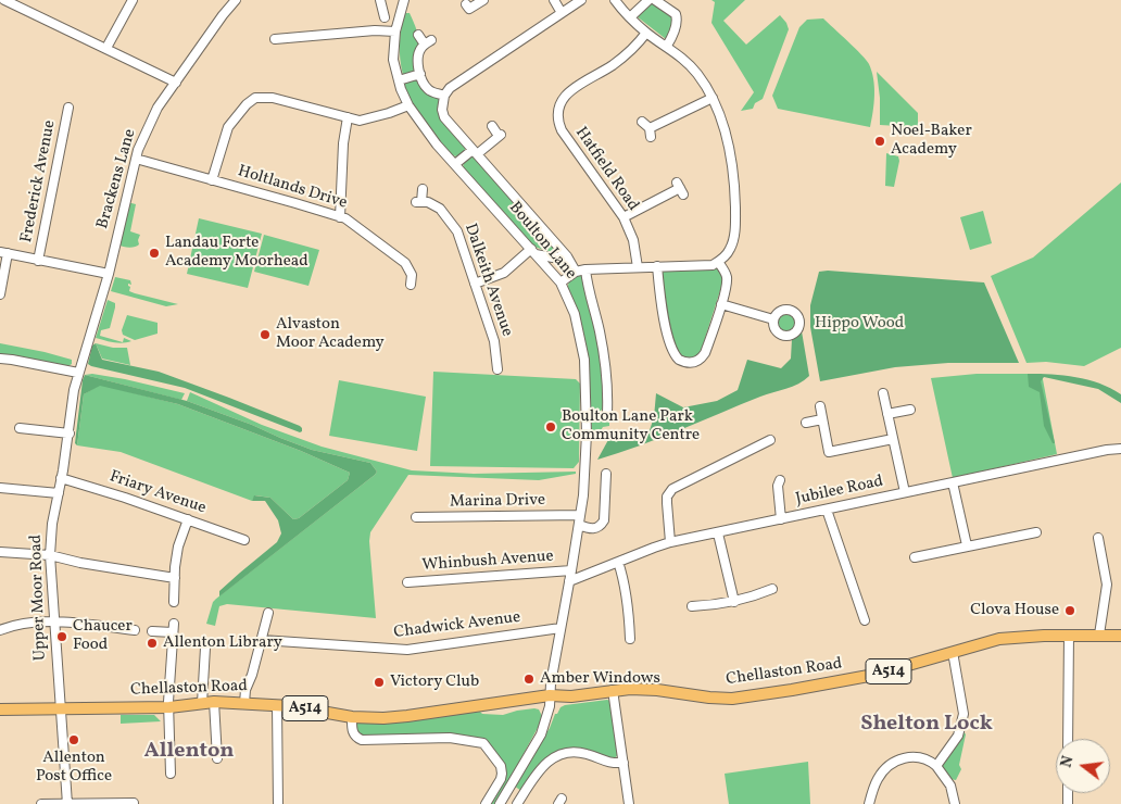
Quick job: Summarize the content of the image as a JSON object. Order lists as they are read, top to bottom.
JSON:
{
  "streets": {
    "main road": ["A514", "Chellaston Road"],
    "street": [
      "Hatfield Road",
      "Brackens Lane",
      "Frederick Avenue",
      "Holtlands Drive",
      "Boulton Lane",
      "Dalkeith Avenue",
      "Jubilee Road",
      "Friary Avenue",
      "Marina Drive",
      "Whinbush Avenue",
      "Upper Moor Road",
      "Chadwick Avenue"
    ]
  },
  "crossings": [
    ["Brackens Lane", "Holtlands Drive"],
    ["Brackens Lane", "Upper Moor Road"],
    ["Boulton Lane", "Jubilee Road"],
    ["Boulton Lane", "Marina Drive"],
    ["Boulton Lane", "Whinbush Avenue"],
    ["Boulton Lane", "Chadwick Avenue"],
    ["Boulton Lane", "Chellaston Road"],
    ["Friary Avenue", "Upper Moor Road"],
    ["Upper Moor Road", "A514"],
    ["Upper Moor Road", "Chellaston Road"],
    ["A514", "Chellaston Road"]
  ],
  "districts": ["Shelton Lock", "Allenton"],
  "parks": ["Hippo Wood"],
  "places": [
    "Noel-Baker Academy",
    "Landau Forte Academy Moorhead",
    "Alvaston Moor Academy",
    "Boulton Lane Park Community Centre",
    "Clova House",
    "Chaucer Food",
    "Allenton Library",
    "Amber Windows",
    "Victory Club",
    "Allenton Post Office"
  ],
  "north": "left"
}
